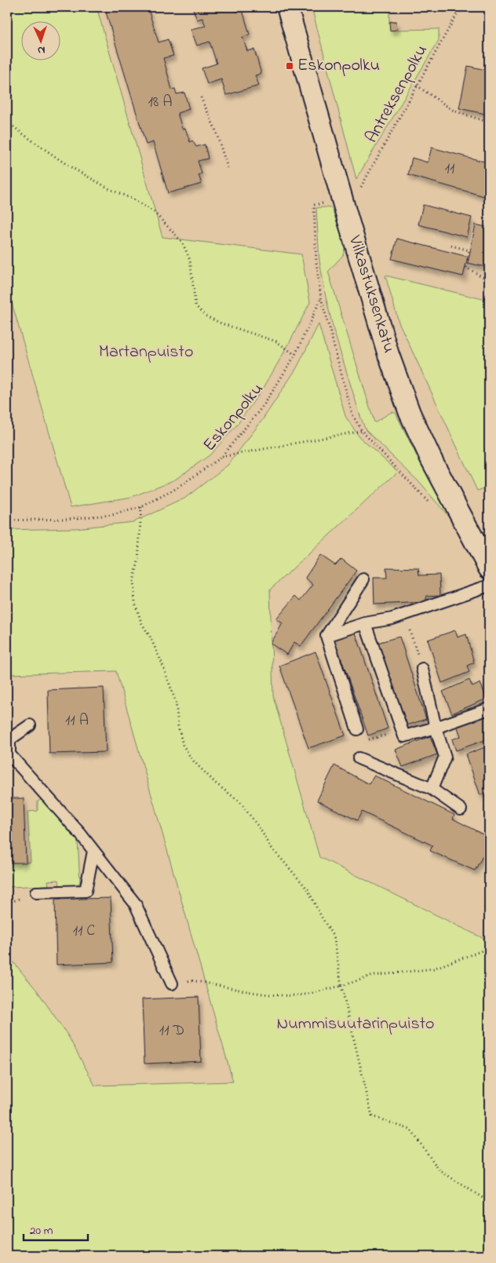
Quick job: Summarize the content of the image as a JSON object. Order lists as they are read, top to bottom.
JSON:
{
  "streets": {
    "street": ["Vilkastuksenkatu"],
    "path": ["Antreksenpolku", "Eskonpolku"]
  },
  "parks": ["Martanpuisto", "Nummisuutarinpuisto"],
  "places": {
    "transit": ["Eskonpolku"]
  },
  "house_numbers": [
    "18 A",
    "11",
    "11 A",
    "11 C",
    "11 D"
  ],
  "scale_bar": "20 m",
  "north": "bottom"
}
